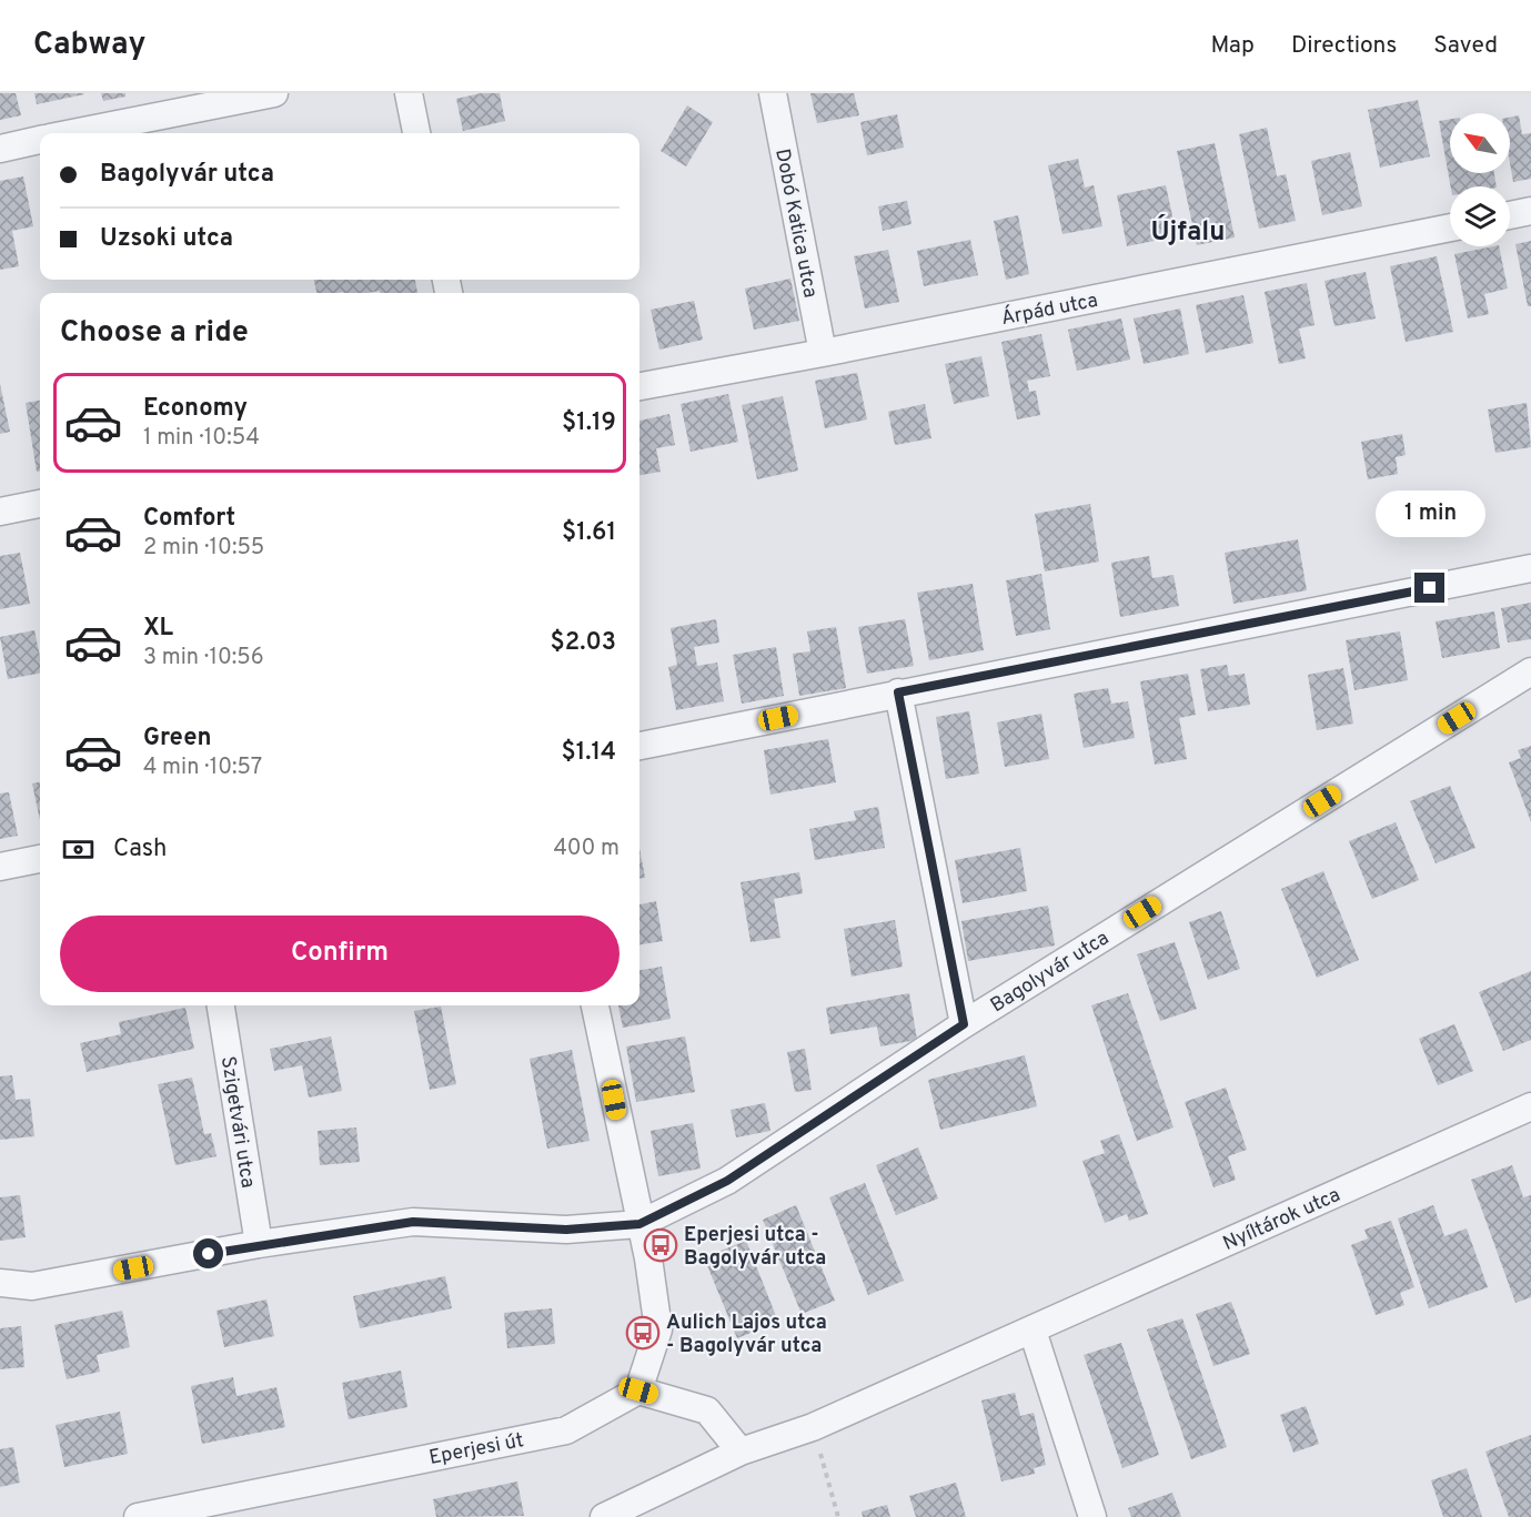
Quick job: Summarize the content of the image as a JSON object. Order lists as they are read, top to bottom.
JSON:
{
  "streets": {
    "street": [
      "Dobó Katica utca",
      "Árpád utca",
      "Bagolyvár utca",
      "Szigetvári utca",
      "Nyíltárok utca",
      "Eperjesi út"
    ]
  },
  "crossings": [
    ["Dobó Katica utca", "Árpád utca"],
    ["Bagolyvár utca", "Szigetvári utca"]
  ],
  "districts": ["Újfalu"],
  "places": {
    "bus stop": ["Eperjesi utca - Bagolyvár utca", "Aulich Lajos utca - Bagolyvár utca"]
  },
  "north": "top left",
  "page": {
    "header": "Cabway",
    "nav": ["Map", "Directions", "Saved"],
    "banner": ["Bagolyvár utca", "Uzsoki utca"],
    "heading": "Choose a ride",
    "list": [
      {
        "name": "Economy",
        "note": "1 min · 10:54",
        "value": "$1.19"
      },
      {
        "name": "Comfort",
        "note": "2 min · 10:55",
        "value": "$1.61"
      },
      {
        "name": "XL",
        "note": "3 min · 10:56",
        "value": "$2.03"
      },
      {
        "name": "Green",
        "note": "4 min · 10:57",
        "value": "$1.14"
      }
    ],
    "bubble": "1 min",
    "pay": ["Cash", "400 m"],
    "buttons": "Confirm"
  }
}
